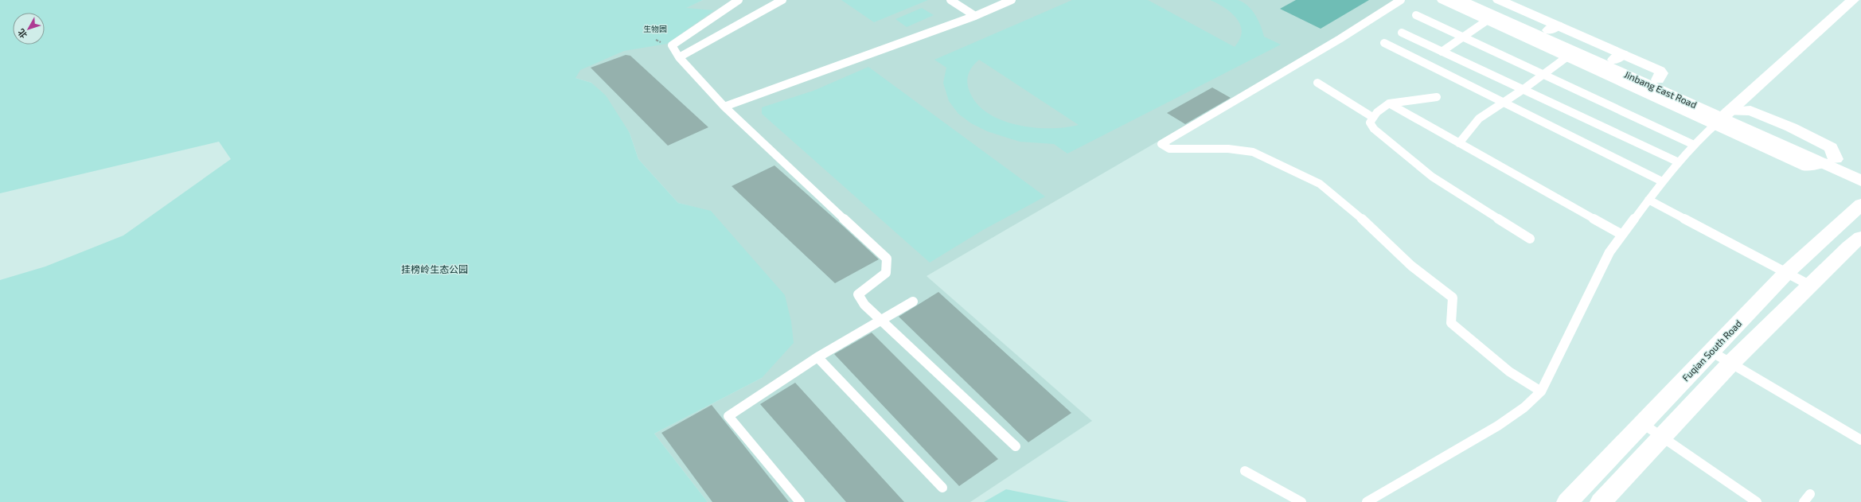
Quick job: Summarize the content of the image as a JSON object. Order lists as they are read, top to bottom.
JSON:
{
  "streets": {
    "street": ["Jinbang East Road", "Fuqian South Road"]
  },
  "parks": ["生物园", "挂榜岭生态公园"],
  "north": "bottom left"
}
